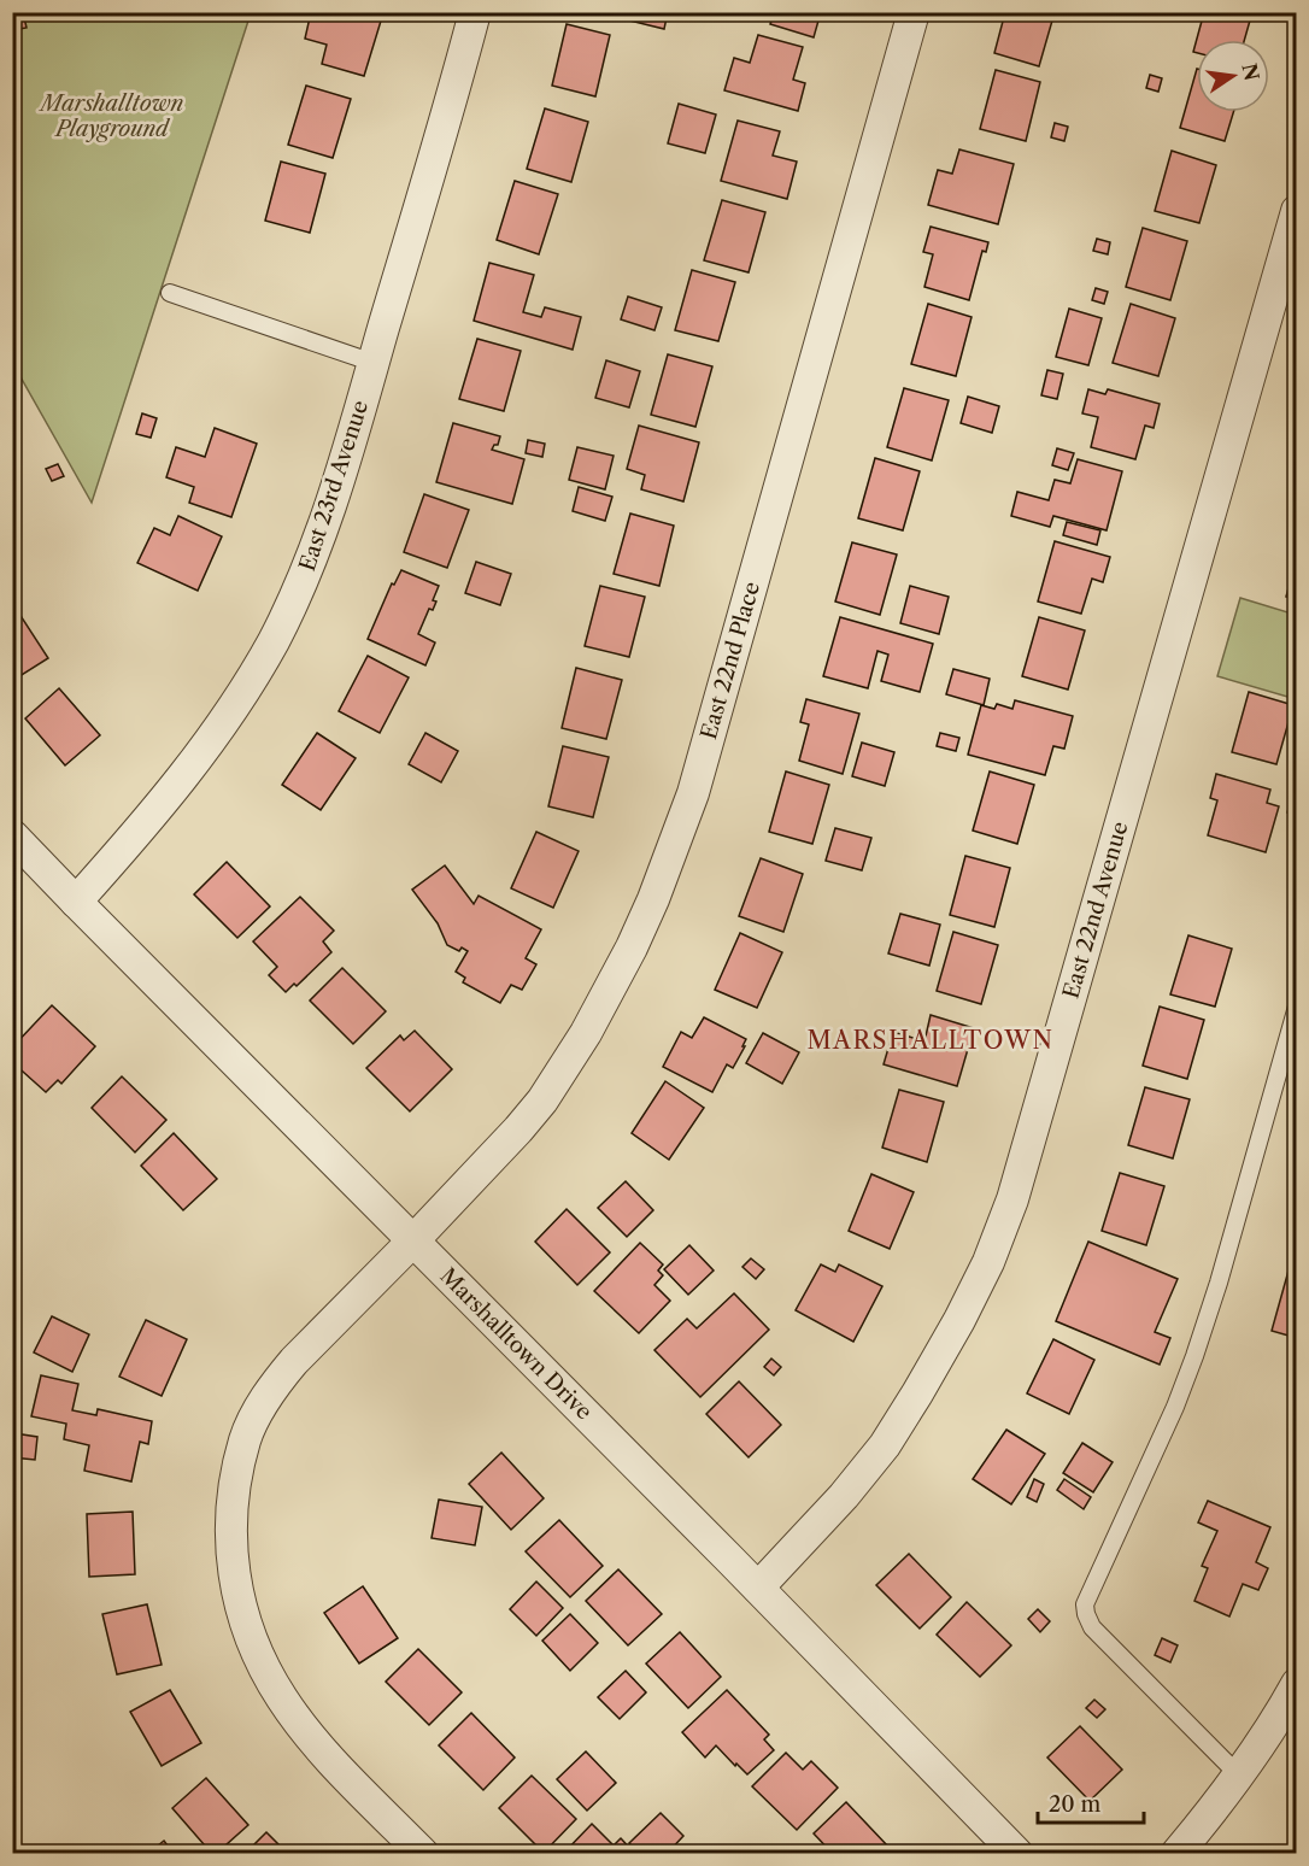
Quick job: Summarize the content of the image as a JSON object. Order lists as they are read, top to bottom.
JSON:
{
  "streets": {
    "street": [
      "East 23rd Avenue",
      "East 22nd Place",
      "East 22nd Avenue",
      "Marshalltown Drive"
    ]
  },
  "crossings": [
    ["East 23rd Avenue", "Marshalltown Drive"],
    ["East 22nd Place", "Marshalltown Drive"],
    ["East 22nd Avenue", "Marshalltown Drive"]
  ],
  "districts": ["MARSHALLTOWN"],
  "parks": ["Marshalltown Playground"],
  "scale_bar": "20 m",
  "north": "right"
}
